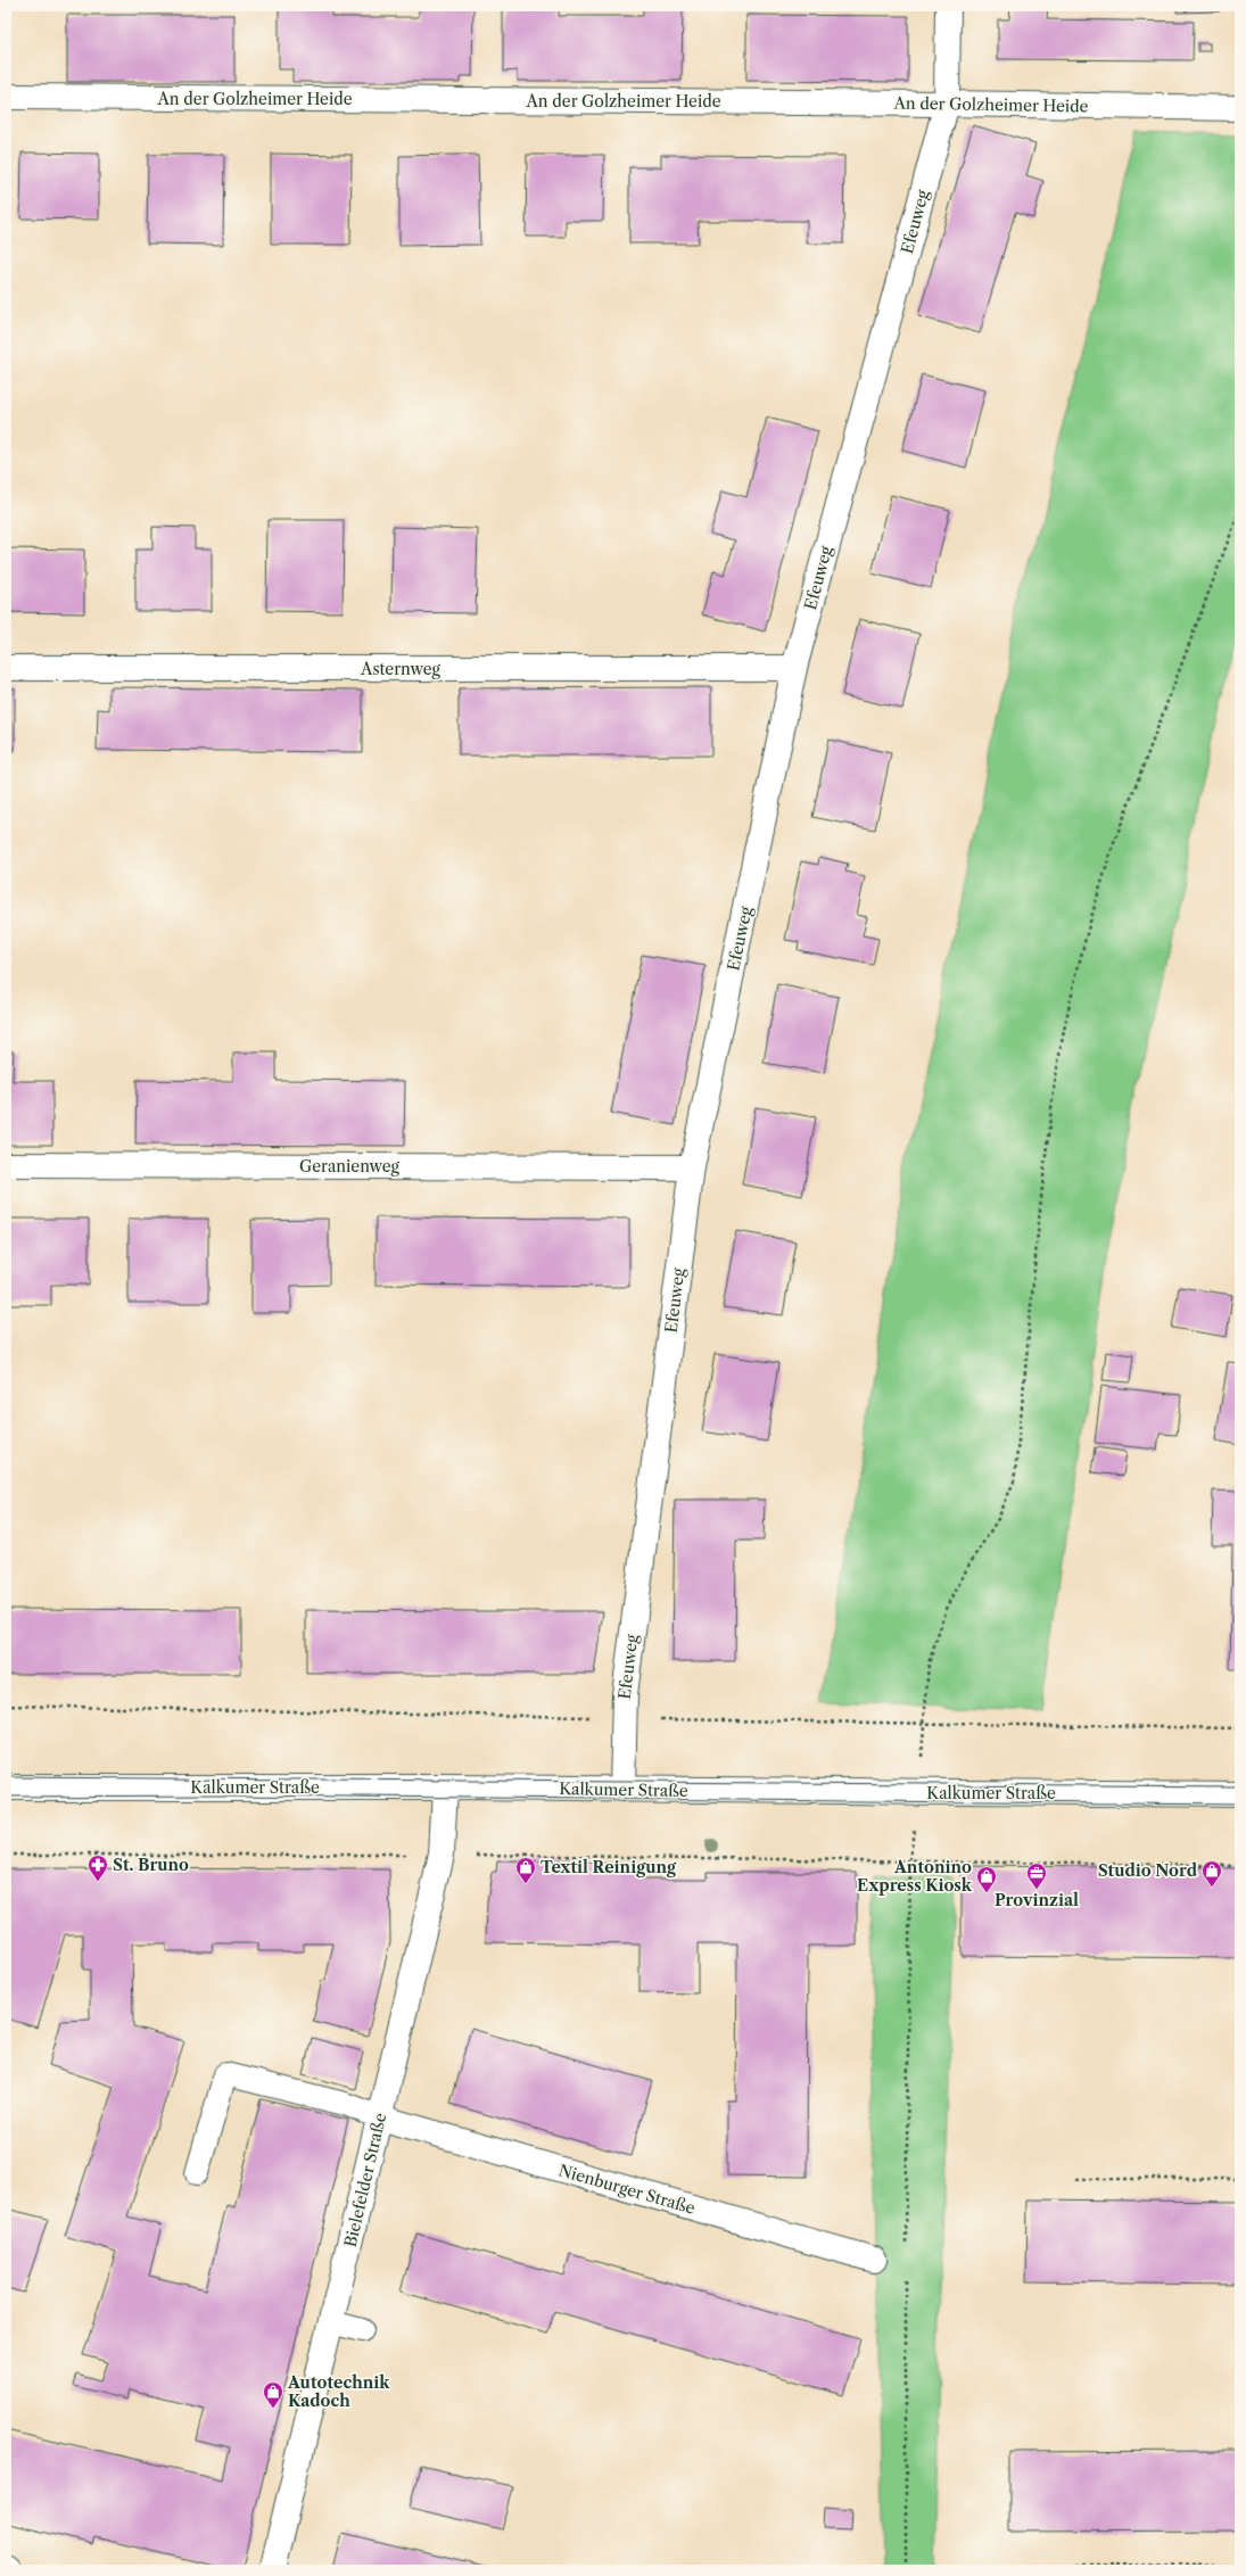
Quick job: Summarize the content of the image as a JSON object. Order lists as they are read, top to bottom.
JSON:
{
  "streets": {
    "street": [
      "An der Golzheimer Heide",
      "Efeuweg",
      "Asternweg",
      "Geranienweg",
      "Kalkumer Straße",
      "Bielefelder Straße",
      "Nienburger Straße"
    ]
  },
  "crossings": [
    ["An der Golzheimer Heide", "Efeuweg"],
    ["Efeuweg", "Asternweg"],
    ["Efeuweg", "Geranienweg"],
    ["Efeuweg", "Kalkumer Straße"],
    ["Kalkumer Straße", "Bielefelder Straße"],
    ["Bielefelder Straße", "Nienburger Straße"]
  ],
  "places": {
    "pharmacy": ["St. Bruno"],
    "shop": [
      "Textil Reinigung",
      "Studio Nord",
      "Antonino Express Kiosk",
      "Autotechnik Kadoch"
    ],
    "office": ["Provinzial"]
  }
}
